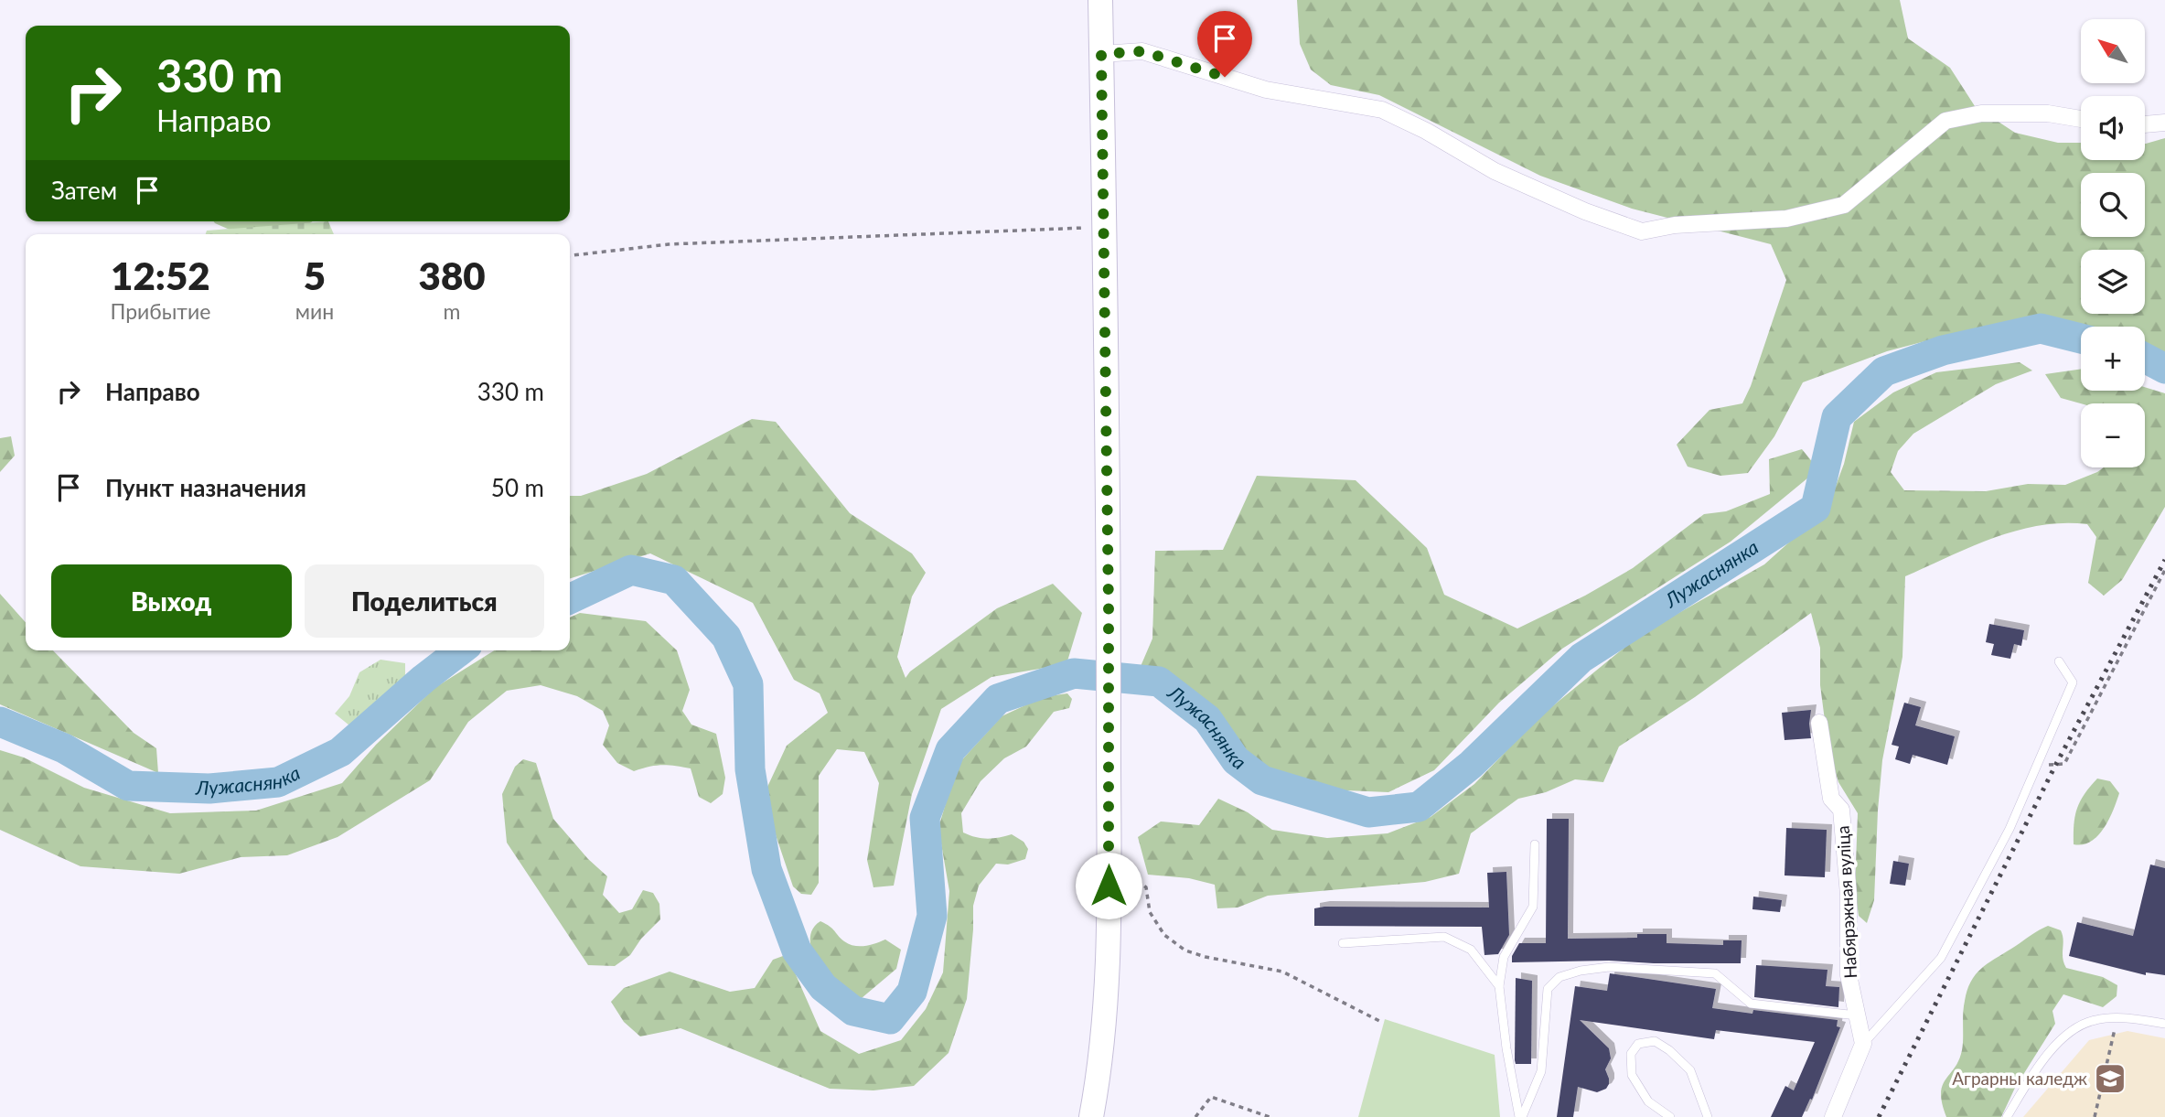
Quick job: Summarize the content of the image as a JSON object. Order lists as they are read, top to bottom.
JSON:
{
  "streets": {
    "street": ["Набярэжная вуліца"]
  },
  "water": ["Лужаснянка"],
  "places": {
    "school or university": ["Аграрны каледж"]
  },
  "north": "top left",
  "page": {
    "map_buttons": ["+", "−"],
    "turn": ["330 m", "Направо"],
    "then": "Затем",
    "eta": [
      "12:52",
      "Прибытие",
      "5",
      "мин",
      "380",
      "m"
    ],
    "list": [
      {
        "name": "Направо",
        "value": "330 m"
      },
      {
        "name": "Пункт назначения",
        "value": "50 m"
      }
    ],
    "buttons": ["Выход", "Поделиться"]
  }
}
